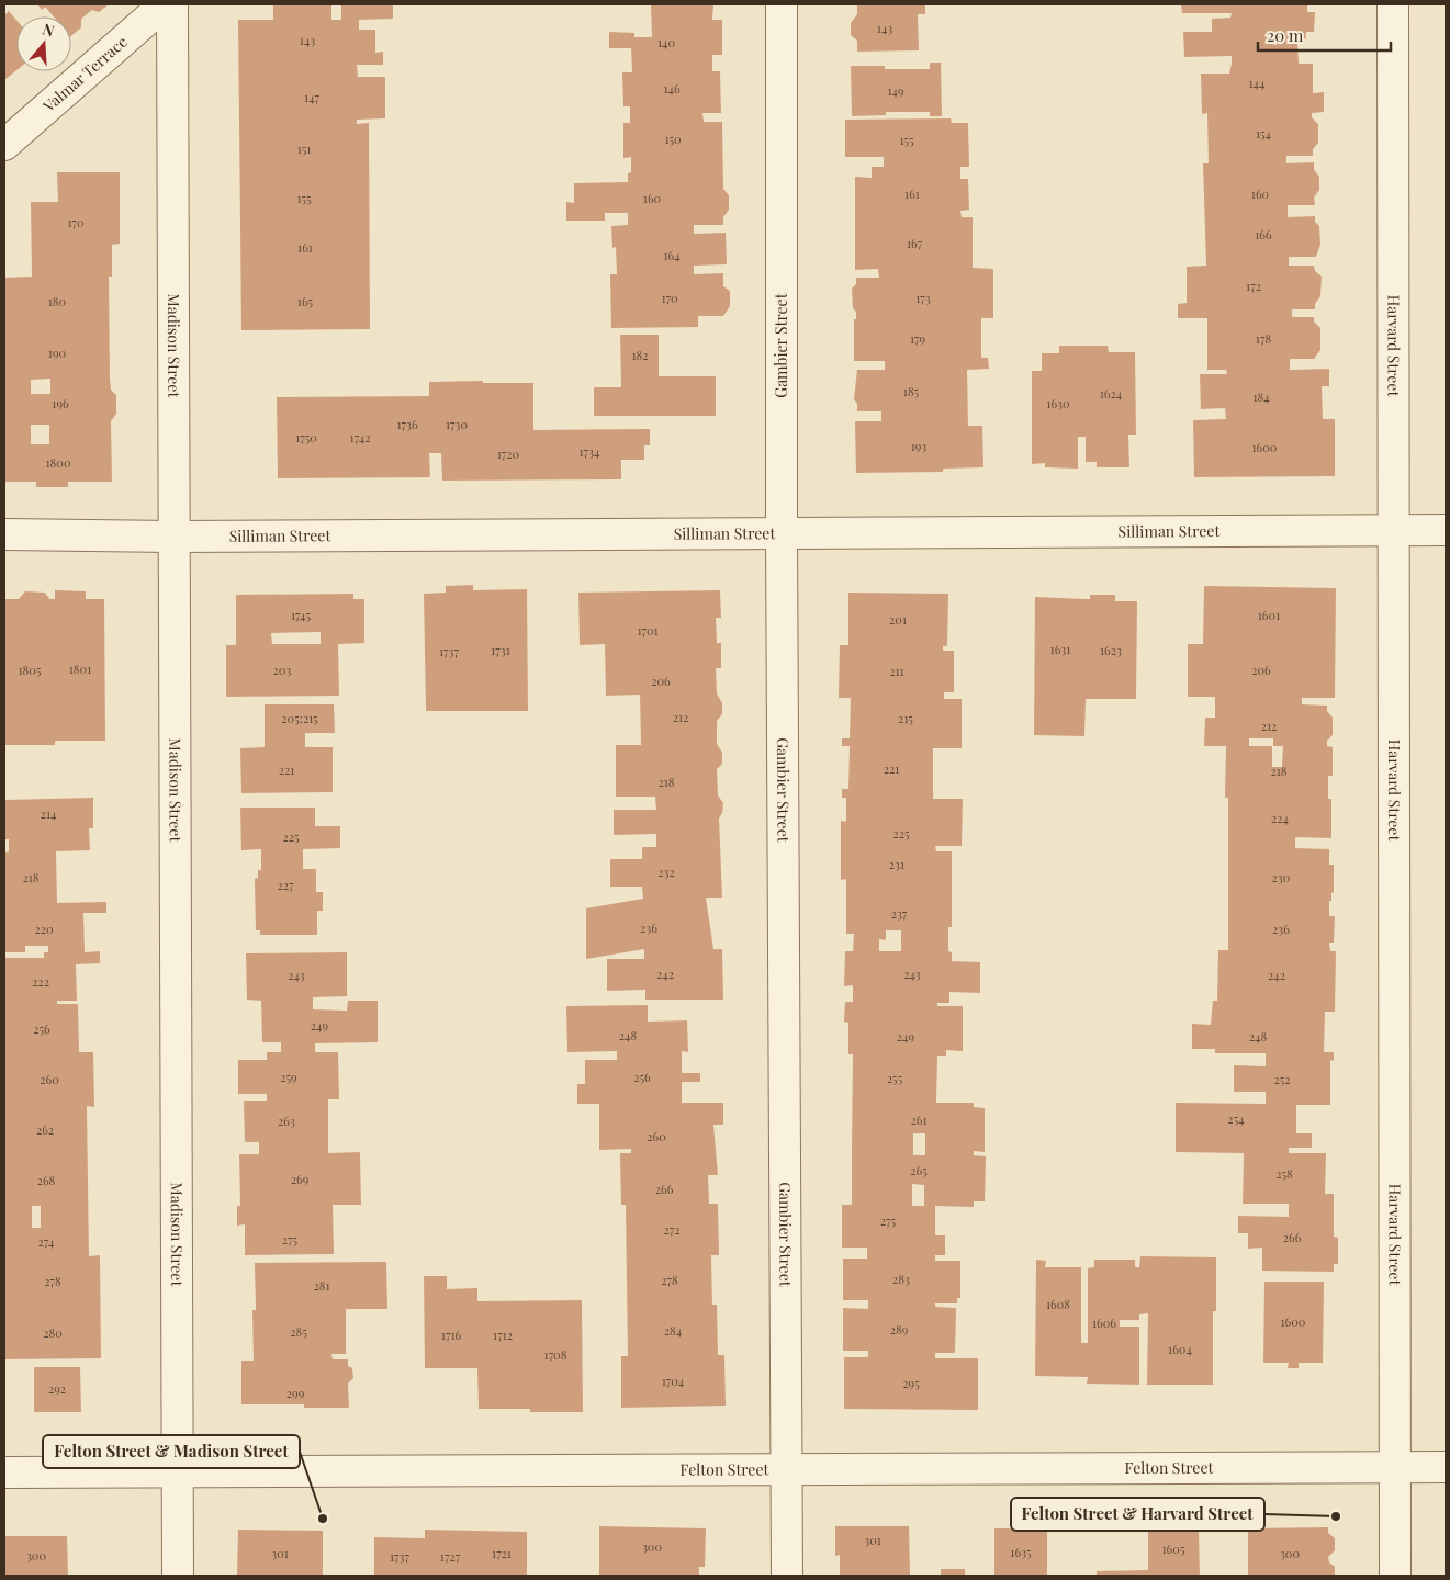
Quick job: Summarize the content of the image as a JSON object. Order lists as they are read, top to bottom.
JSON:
{
  "streets": {
    "street": [
      "Valmar Terrace",
      "Madison Street",
      "Gambier Street",
      "Harvard Street",
      "Silliman Street",
      "Felton Street"
    ]
  },
  "crossings": [
    ["Madison Street", "Silliman Street"],
    ["Madison Street", "Felton Street"],
    ["Gambier Street", "Silliman Street"],
    ["Gambier Street", "Felton Street"],
    ["Harvard Street", "Silliman Street"],
    ["Harvard Street", "Felton Street"]
  ],
  "places": ["Felton Street & Harvard Street", "Felton Street & Madison Street"],
  "house_numbers": [
    "143",
    "143",
    "140",
    "144",
    "146",
    "149",
    "147",
    "154",
    "150",
    "155",
    "151",
    "161",
    "160",
    "155",
    "160",
    "170",
    "166",
    "167",
    "161",
    "164",
    "172",
    "170",
    "173",
    "180",
    "165",
    "179",
    "178",
    "190",
    "182",
    "185",
    "1624",
    "184",
    "196",
    "1630",
    "1736",
    "1730",
    "1750",
    "1742",
    "193",
    "1600",
    "1734",
    "1720",
    "1800",
    "1745",
    "1601",
    "201",
    "1701",
    "1631",
    "1731",
    "1623",
    "1737",
    "1801",
    "1805",
    "203",
    "206",
    "211",
    "206",
    "212",
    "205;215",
    "215",
    "212",
    "221",
    "221",
    "218",
    "218",
    "214",
    "224",
    "225",
    "225",
    "231",
    "232",
    "218",
    "230",
    "227",
    "237",
    "236",
    "220",
    "236",
    "242",
    "243",
    "243",
    "242",
    "222",
    "249",
    "256",
    "248",
    "249",
    "248",
    "259",
    "256",
    "255",
    "260",
    "252",
    "254",
    "261",
    "263",
    "262",
    "260",
    "265",
    "258",
    "269",
    "268",
    "266",
    "275",
    "272",
    "266",
    "275",
    "274",
    "283",
    "278",
    "278",
    "281",
    "1608",
    "1600",
    "1606",
    "289",
    "284",
    "285",
    "280",
    "1716",
    "1712",
    "1604",
    "1708",
    "1704",
    "295",
    "292",
    "299",
    "301",
    "300",
    "1605",
    "1635",
    "301",
    "1721",
    "300",
    "300",
    "1737",
    "1727"
  ],
  "scale_bar": "20 m",
  "north": "top"
}
